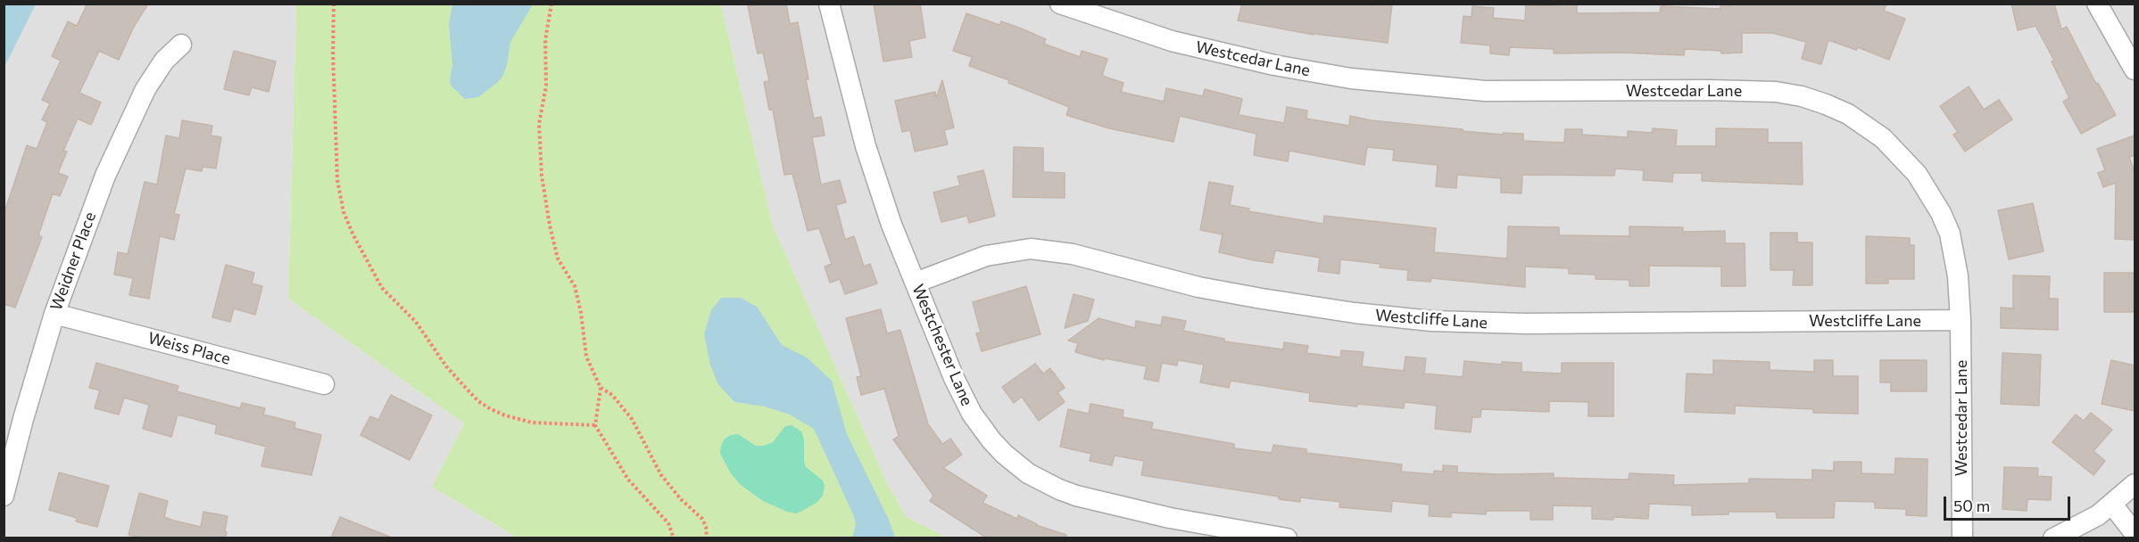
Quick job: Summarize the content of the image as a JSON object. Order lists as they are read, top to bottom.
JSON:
{
  "streets": {
    "street": [
      "Westcedar Lane",
      "Weidner Place",
      "Westcliffe Lane",
      "Westchester Lane",
      "Weiss Place"
    ]
  },
  "crossings": [
    ["Westcedar Lane", "Westcliffe Lane"],
    ["Weidner Place", "Weiss Place"],
    ["Westcliffe Lane", "Westchester Lane"]
  ],
  "scale_bar": "50 m"
}
